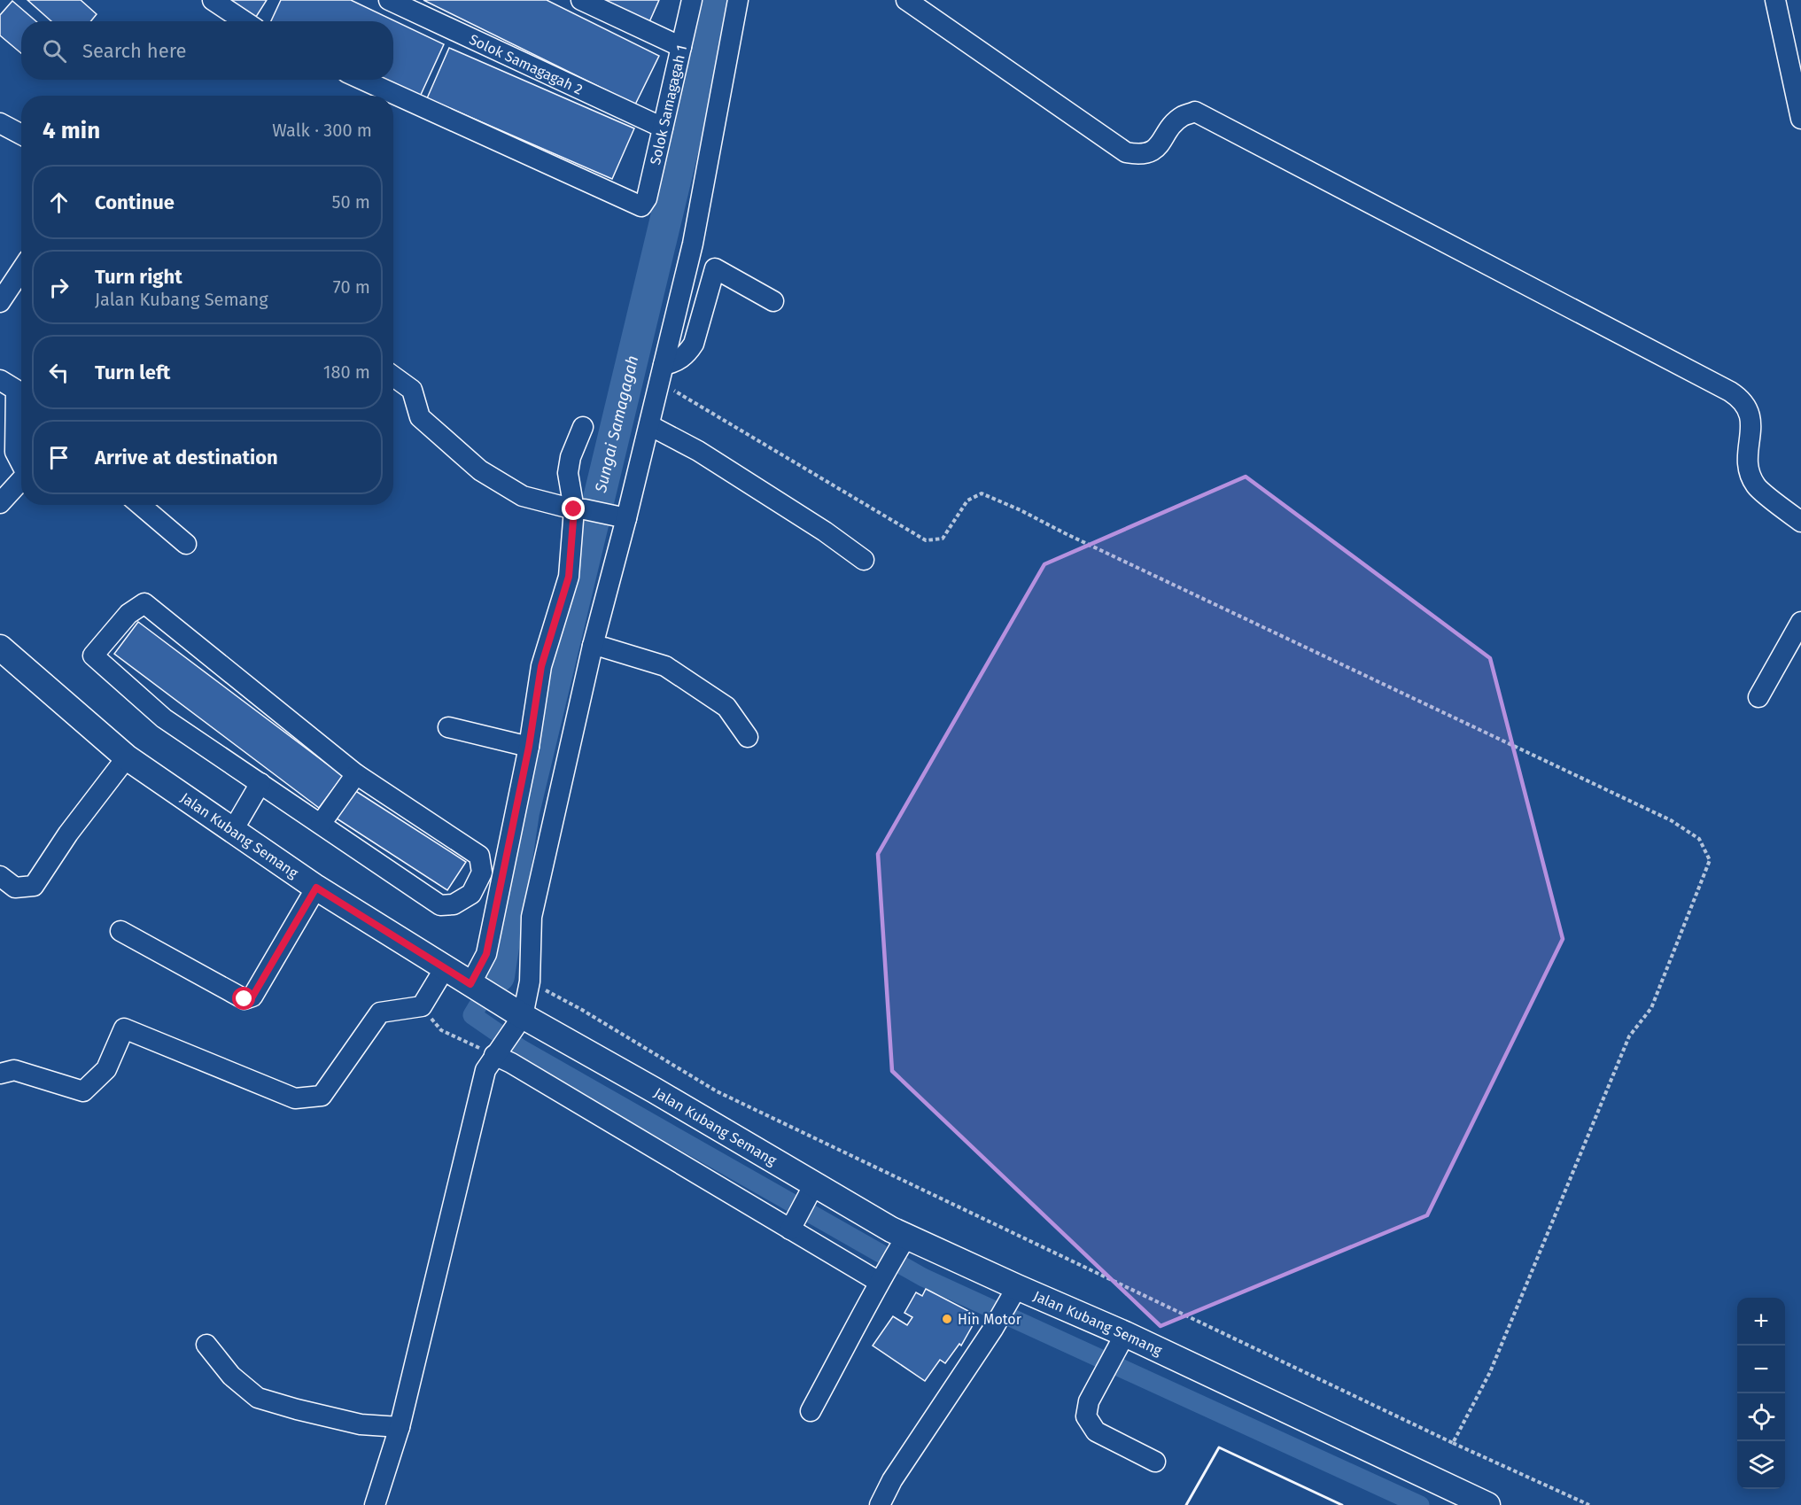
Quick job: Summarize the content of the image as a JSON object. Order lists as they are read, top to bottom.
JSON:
{
  "streets": {
    "main road": ["Jalan Kubang Semang"],
    "street": ["Solok Samagagah 2", "Solok Samagagah 1"]
  },
  "crossings": [
    ["Solok Samagagah 2", "Solok Samagagah 1"]
  ],
  "water": ["Sungai Samagagah"],
  "places": ["Hin Motor"],
  "page": {
    "search": "Search here",
    "heading": ["4 min", "Walk · 300 m"],
    "list": [
      ["Continue", "50 m"],
      ["Turn right", "Jalan Kubang Semang", "70 m"],
      ["Turn left", "180 m"],
      "Arrive at destination"
    ],
    "map_buttons": ["+", "−"]
  }
}
